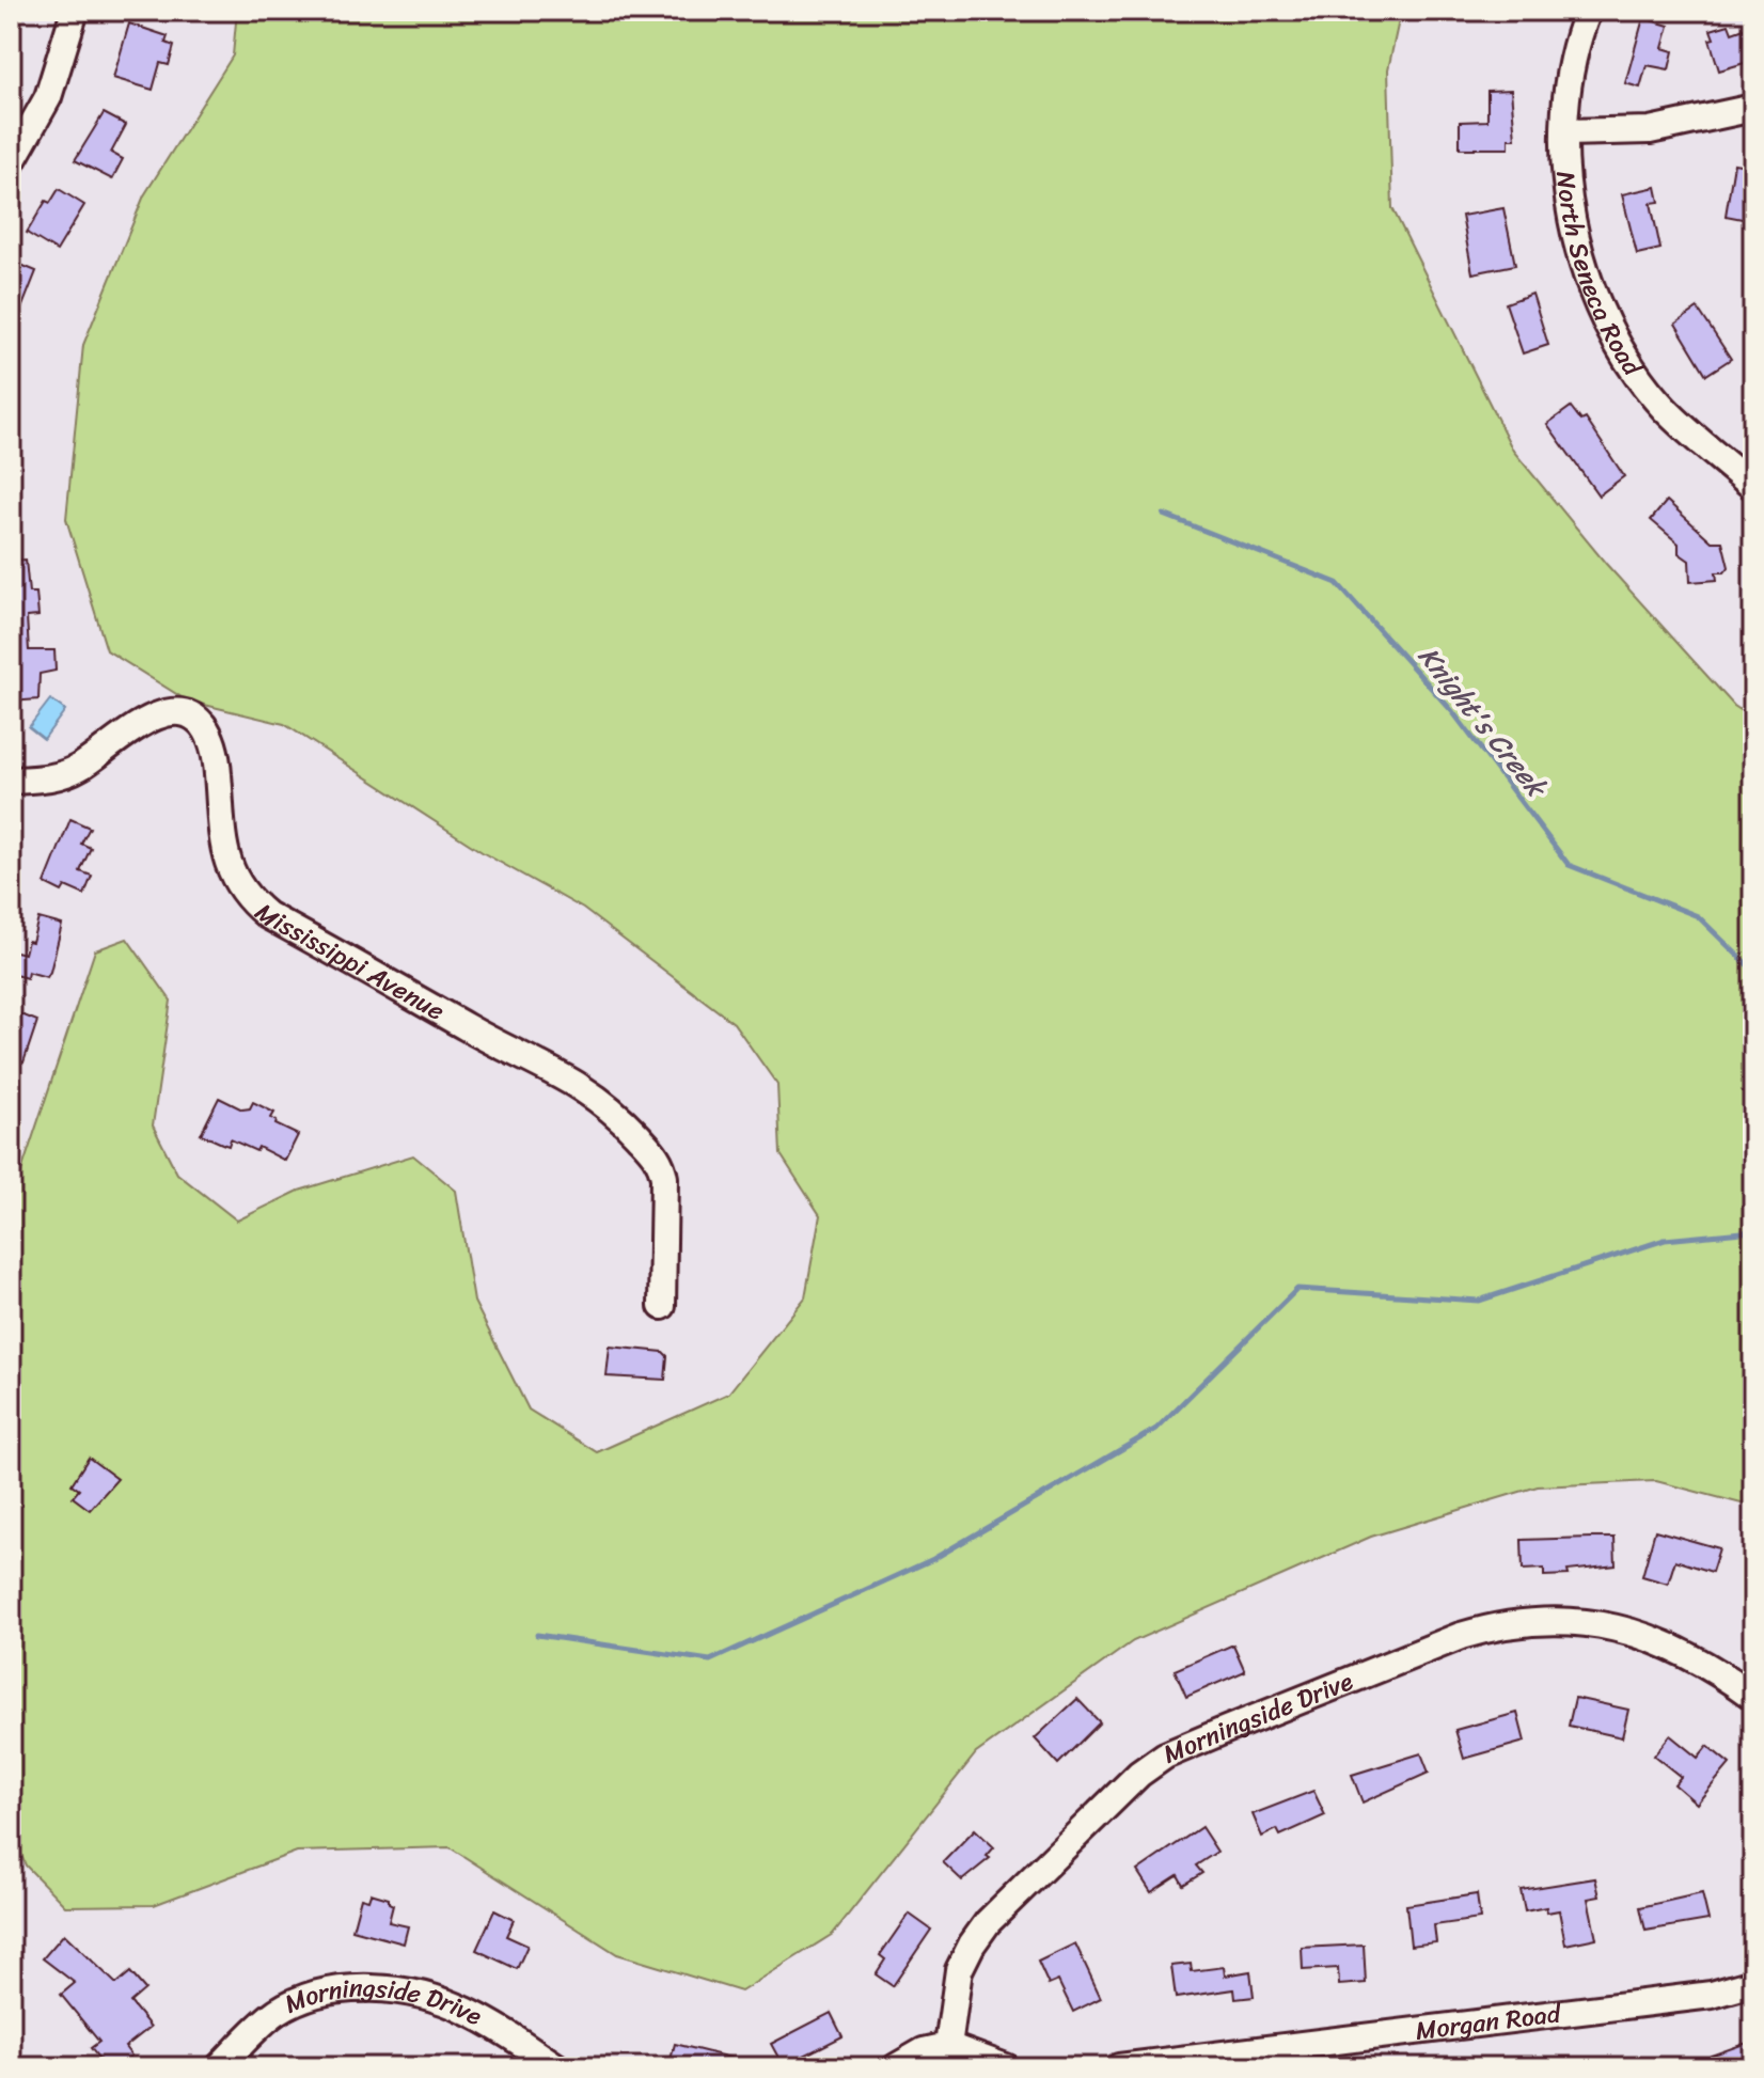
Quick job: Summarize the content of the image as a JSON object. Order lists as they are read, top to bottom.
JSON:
{
  "streets": {
    "street": [
      "North Seneca Road",
      "Mississippi Avenue",
      "Morningside Drive",
      "Morgan Road"
    ]
  },
  "water": ["Knight's Creek"]
}
